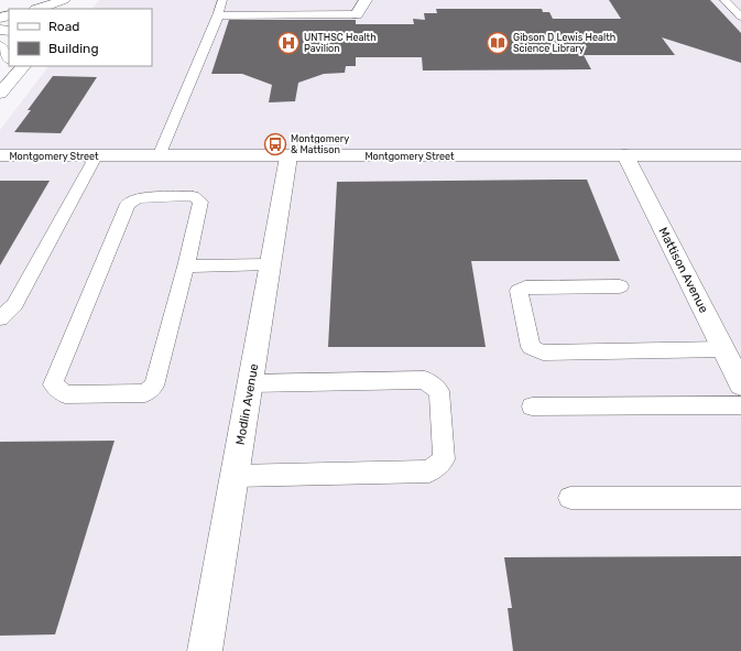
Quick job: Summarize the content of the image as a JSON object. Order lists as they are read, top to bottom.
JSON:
{
  "streets": {
    "street": ["Montgomery Street", "Mattison Avenue", "Modlin Avenue"]
  },
  "crossings": [
    ["Montgomery Street", "Mattison Avenue"],
    ["Montgomery Street", "Modlin Avenue"]
  ],
  "places": {
    "hospital": ["UNTHSC Health Pavilion"],
    "library": ["Gibson D Lewis Health Science Library"],
    "bus stop": ["Montgomery & Mattison"]
  },
  "legend": ["Road", "Building"]
}
